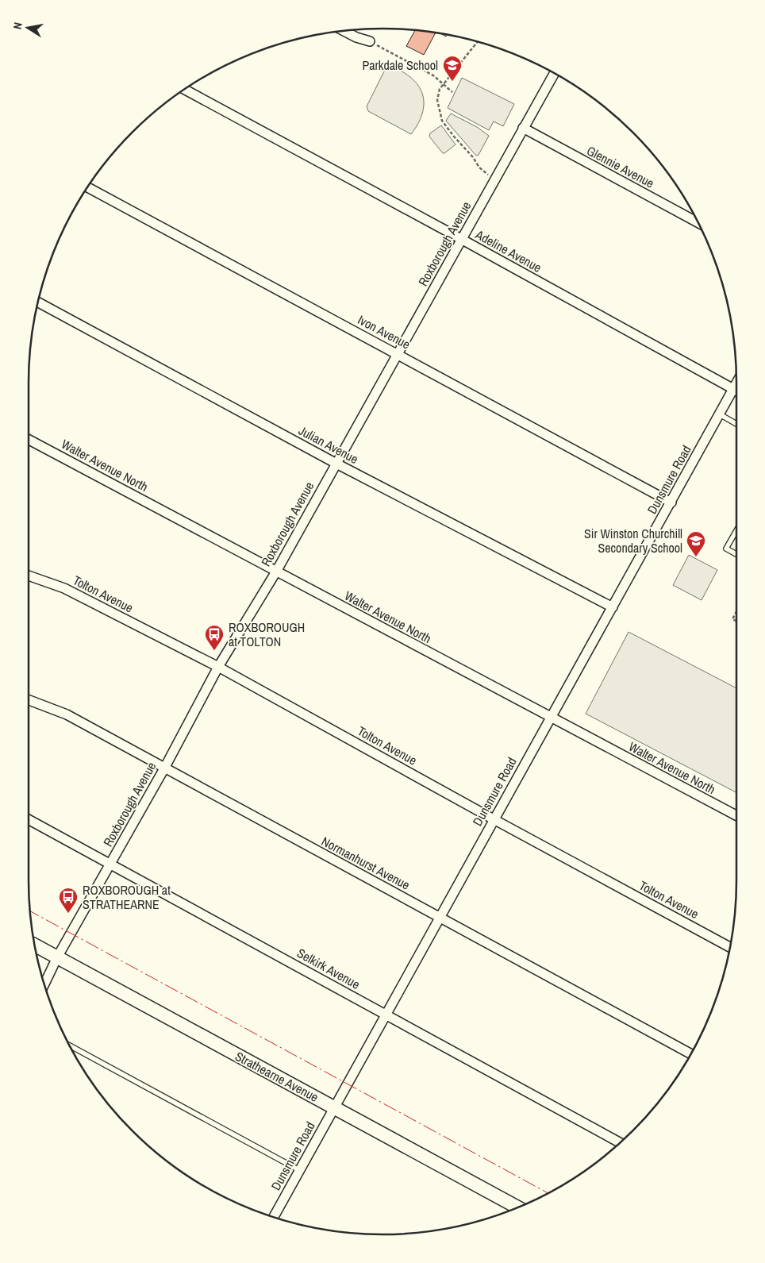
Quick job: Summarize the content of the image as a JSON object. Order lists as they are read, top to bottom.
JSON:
{
  "streets": {
    "street": [
      "Glennie Avenue",
      "Roxborough Avenue",
      "Adeline Avenue",
      "Ivon Avenue",
      "Julian Avenue",
      "Walter Avenue North",
      "Dunsmure Road",
      "Tolton Avenue",
      "Normanhurst Avenue",
      "Selkirk Avenue",
      "Strathearne Avenue"
    ]
  },
  "crossings": [
    ["Glennie Avenue", "Roxborough Avenue"],
    ["Roxborough Avenue", "Adeline Avenue"],
    ["Roxborough Avenue", "Ivon Avenue"],
    ["Roxborough Avenue", "Julian Avenue"],
    ["Roxborough Avenue", "Walter Avenue North"],
    ["Roxborough Avenue", "Tolton Avenue"],
    ["Roxborough Avenue", "Normanhurst Avenue"],
    ["Roxborough Avenue", "Selkirk Avenue"],
    ["Roxborough Avenue", "Strathearne Avenue"],
    ["Adeline Avenue", "Dunsmure Road"],
    ["Ivon Avenue", "Dunsmure Road"],
    ["Julian Avenue", "Dunsmure Road"],
    ["Walter Avenue North", "Dunsmure Road"],
    ["Dunsmure Road", "Tolton Avenue"],
    ["Dunsmure Road", "Normanhurst Avenue"],
    ["Dunsmure Road", "Selkirk Avenue"],
    ["Dunsmure Road", "Strathearne Avenue"]
  ],
  "places": {
    "school or university": ["Parkdale School", "Sir Winston Churchill Secondary School"],
    "bus stop": ["ROXBOROUGH at TOLTON", "ROXBOROUGH at STRATHEARNE"]
  },
  "north": "left"
}
